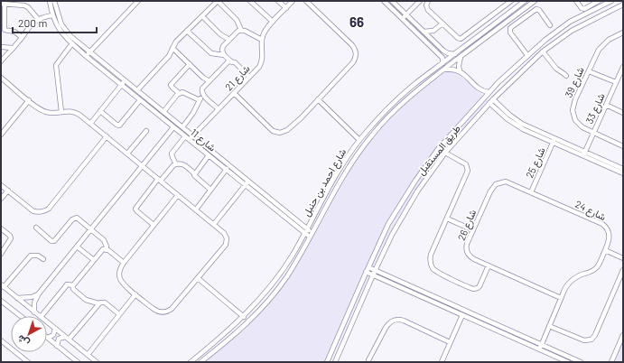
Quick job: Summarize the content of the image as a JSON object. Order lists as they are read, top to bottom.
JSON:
{
  "streets": {
    "street": [
      "شارع 21",
      "شارع 39",
      "شارع 33",
      "شارع 11",
      "طريق المستقبل",
      "شارع 25",
      "شارع احمد بن حنبل",
      "شارع 24",
      "شارع 26"
    ]
  },
  "crossings": [
    ["شارع 21", "شارع 11"],
    ["شارع 39", "شارع 33"],
    ["شارع 11", "شارع احمد بن حنبل"],
    ["شارع 25", "شارع 24"],
    ["شارع 25", "شارع 26"],
    ["شارع 24", "شارع 26"]
  ],
  "districts": ["66"],
  "scale_bar": "200 m",
  "north": "bottom left"
}
